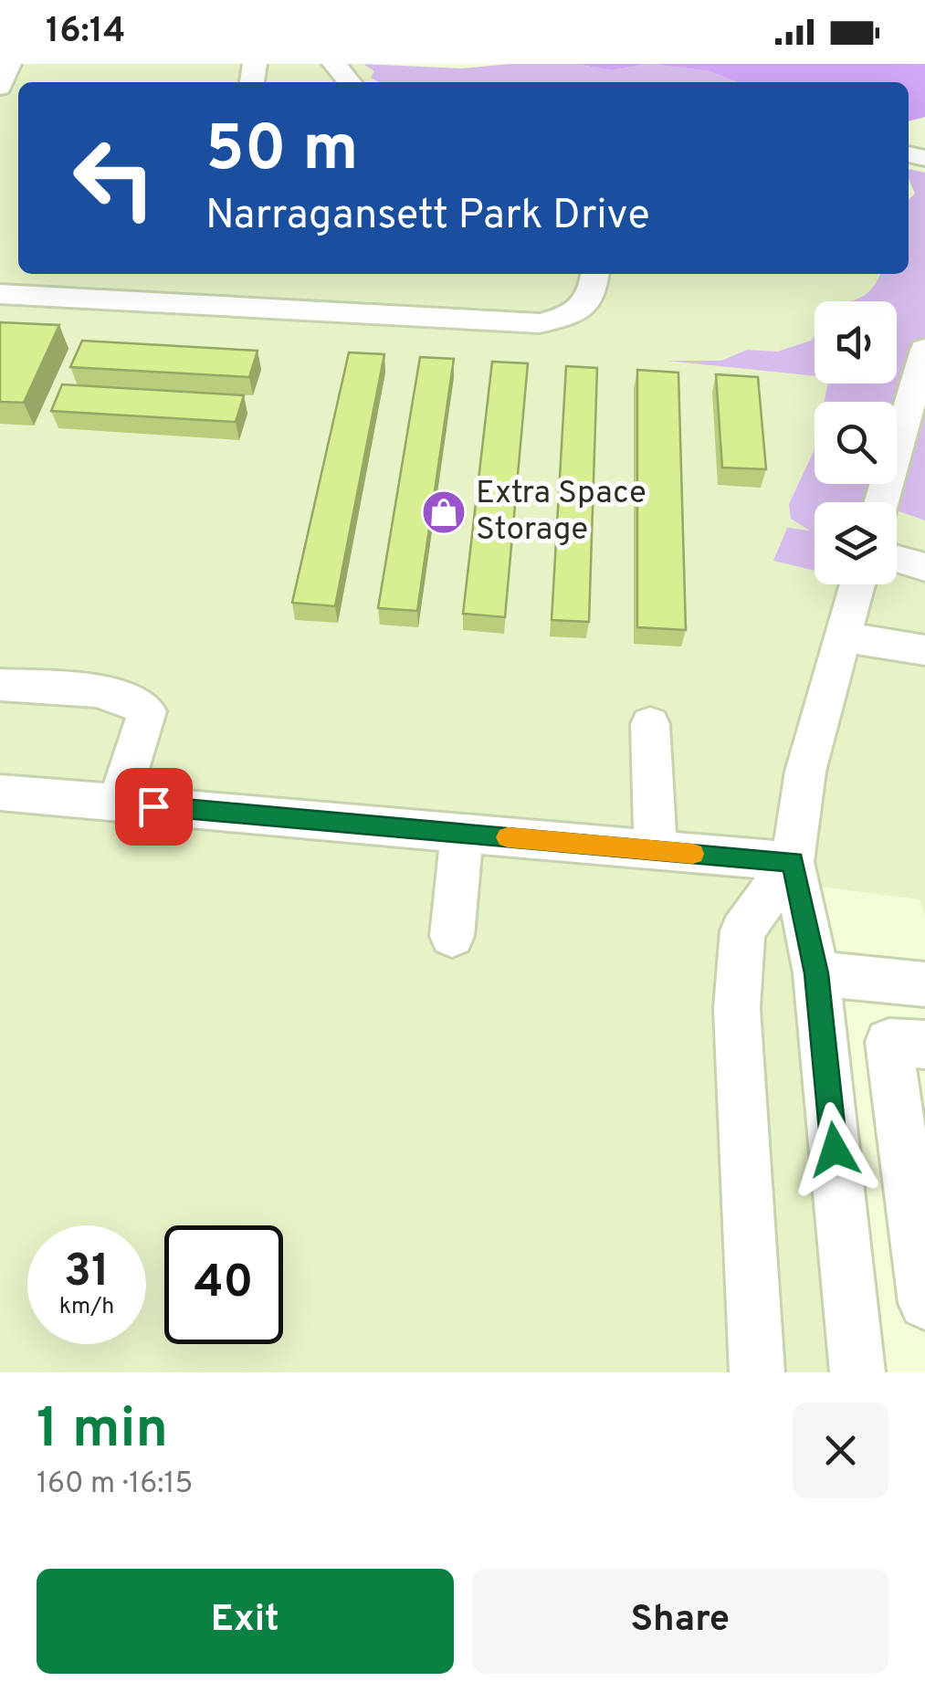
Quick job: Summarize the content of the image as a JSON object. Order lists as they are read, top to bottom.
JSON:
{
  "places": {
    "shop": ["Extra Space Storage"]
  },
  "page": {
    "status": "16:14",
    "turn": ["50 m", "Narragansett Park Drive"],
    "speed": "31 km/h",
    "limit": "40",
    "heading": ["1 min", "160 m · 16:15"],
    "buttons": ["Exit", "Share"]
  }
}
